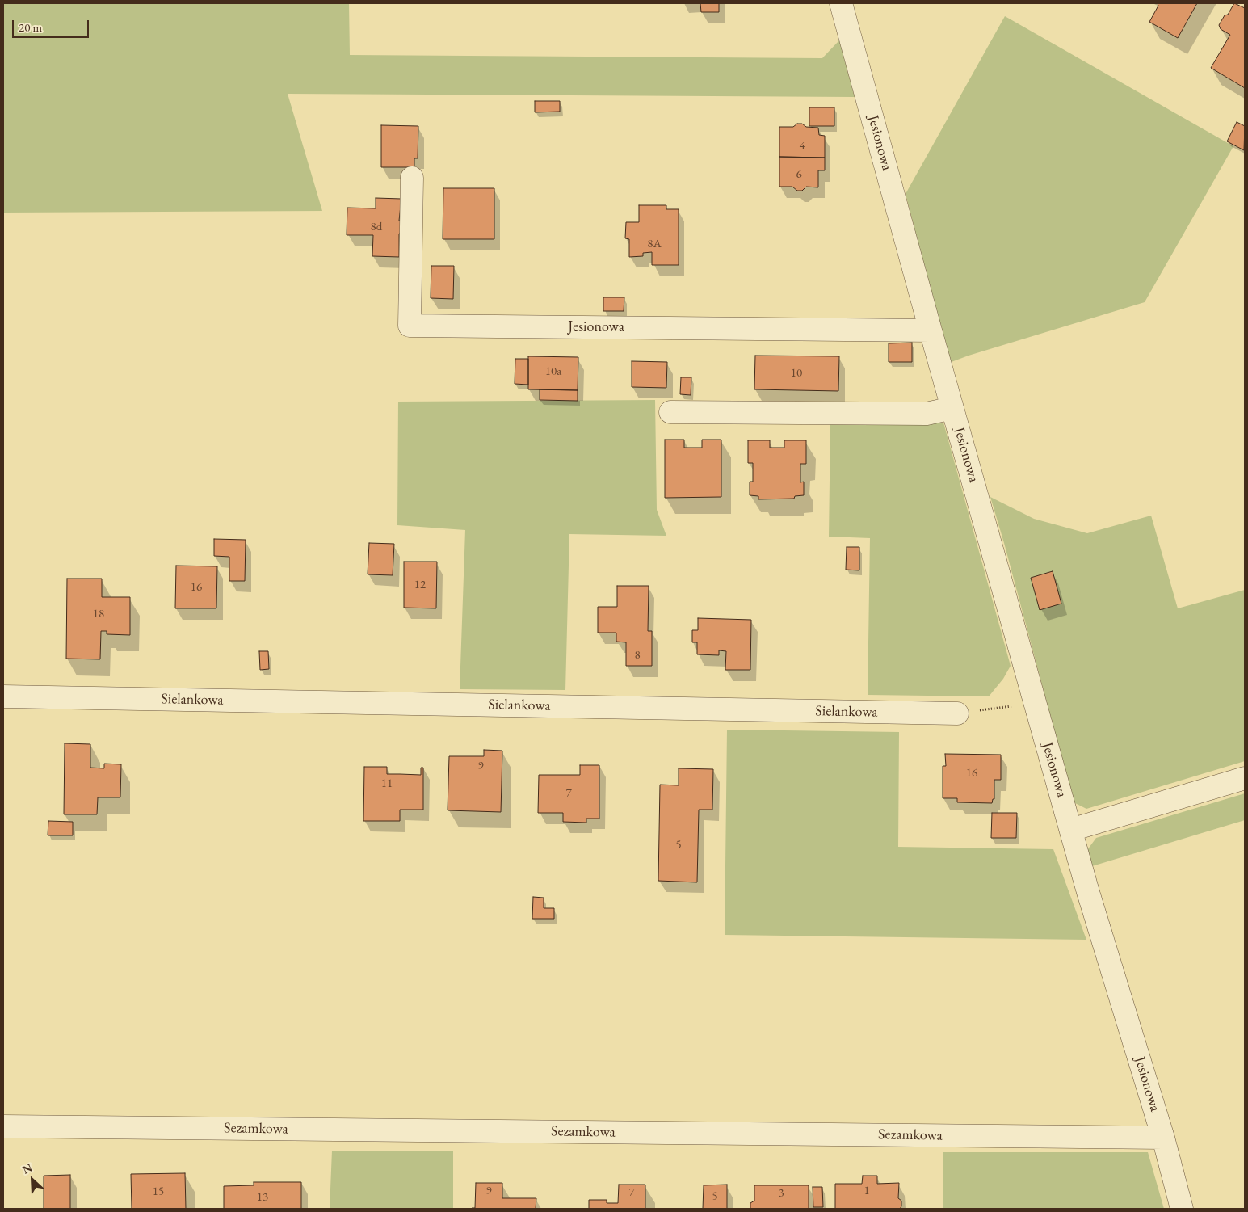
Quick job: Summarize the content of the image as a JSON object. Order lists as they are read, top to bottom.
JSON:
{
  "streets": {
    "street": ["Jesionowa", "Sielankowa", "Sezamkowa"]
  },
  "crossings": [
    ["Jesionowa", "Sezamkowa"]
  ],
  "house_numbers": [
    "4",
    "6",
    "8d",
    "8A",
    "10a",
    "10",
    "12",
    "16",
    "18",
    "8",
    "9",
    "16",
    "11",
    "7",
    "5",
    "9",
    "1",
    "15",
    "7",
    "3",
    "5",
    "13"
  ],
  "scale_bar": "20 m",
  "north": "top left"
}
